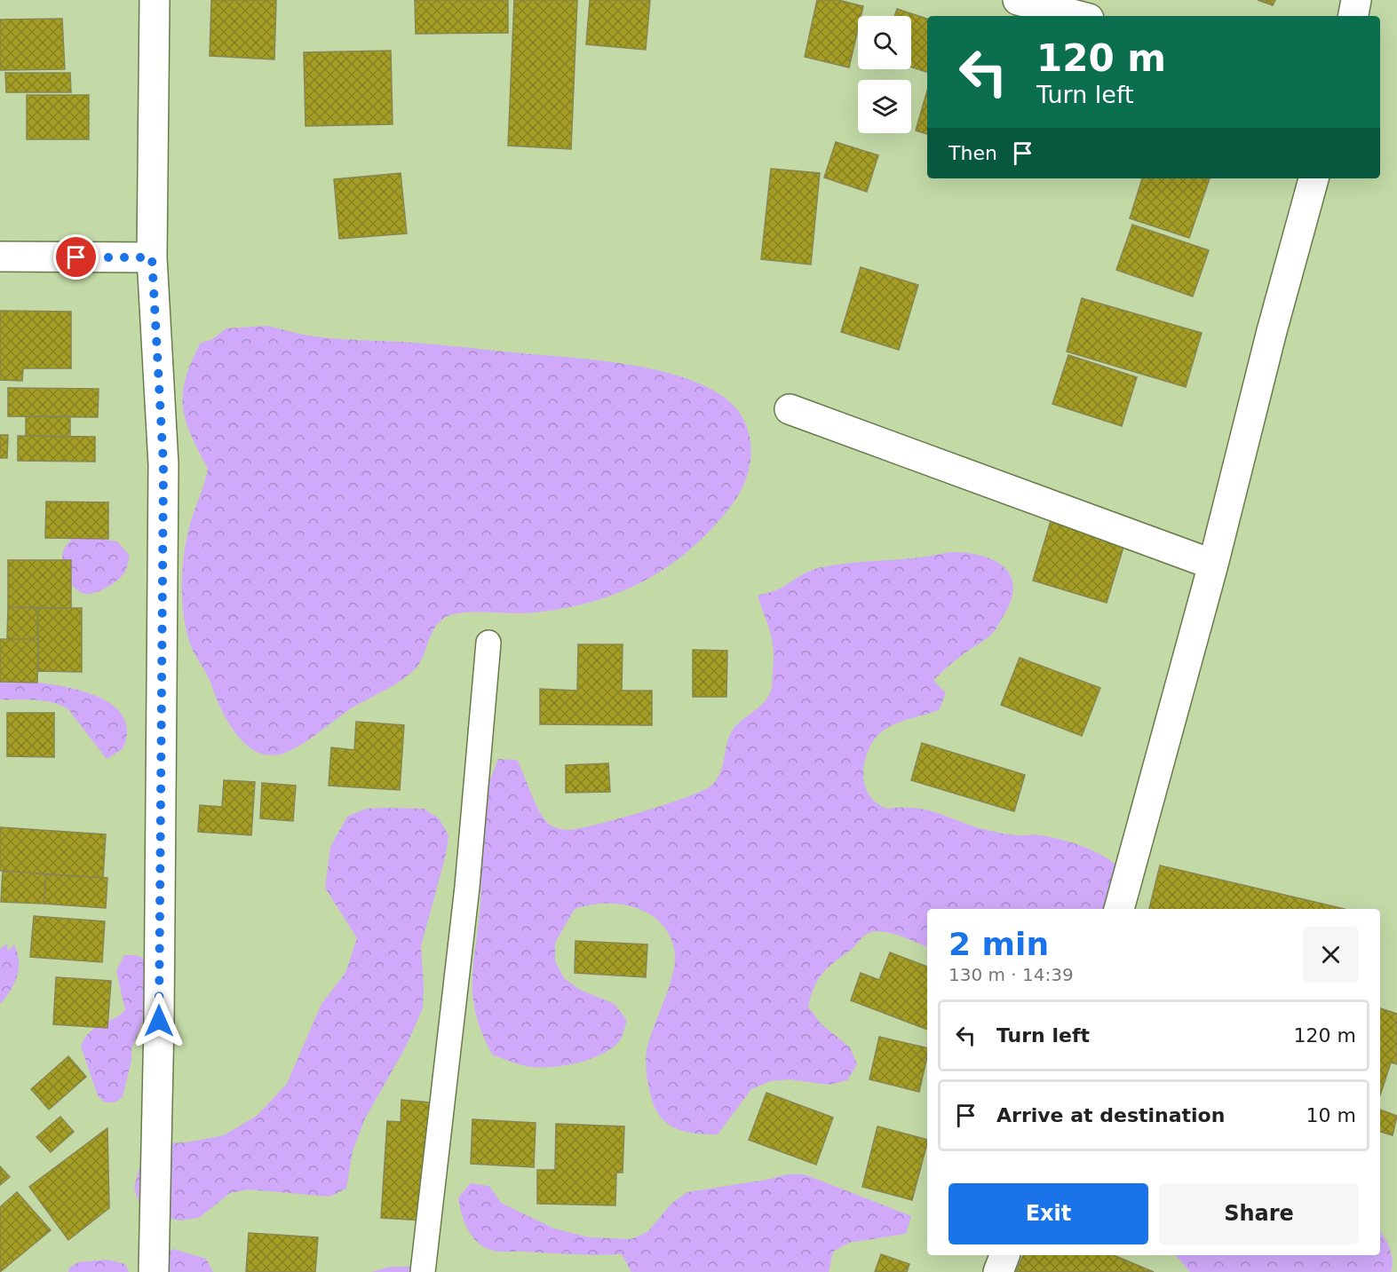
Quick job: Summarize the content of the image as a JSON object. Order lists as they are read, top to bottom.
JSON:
{
  "page": {
    "turn": ["120 m", "Turn left"],
    "then": "Then",
    "heading": ["2 min", "130 m · 14:39"],
    "list": [
      {
        "name": "Turn left",
        "value": "120 m"
      },
      {
        "name": "Arrive at destination",
        "value": "10 m"
      }
    ],
    "buttons": ["Exit", "Share"]
  }
}
